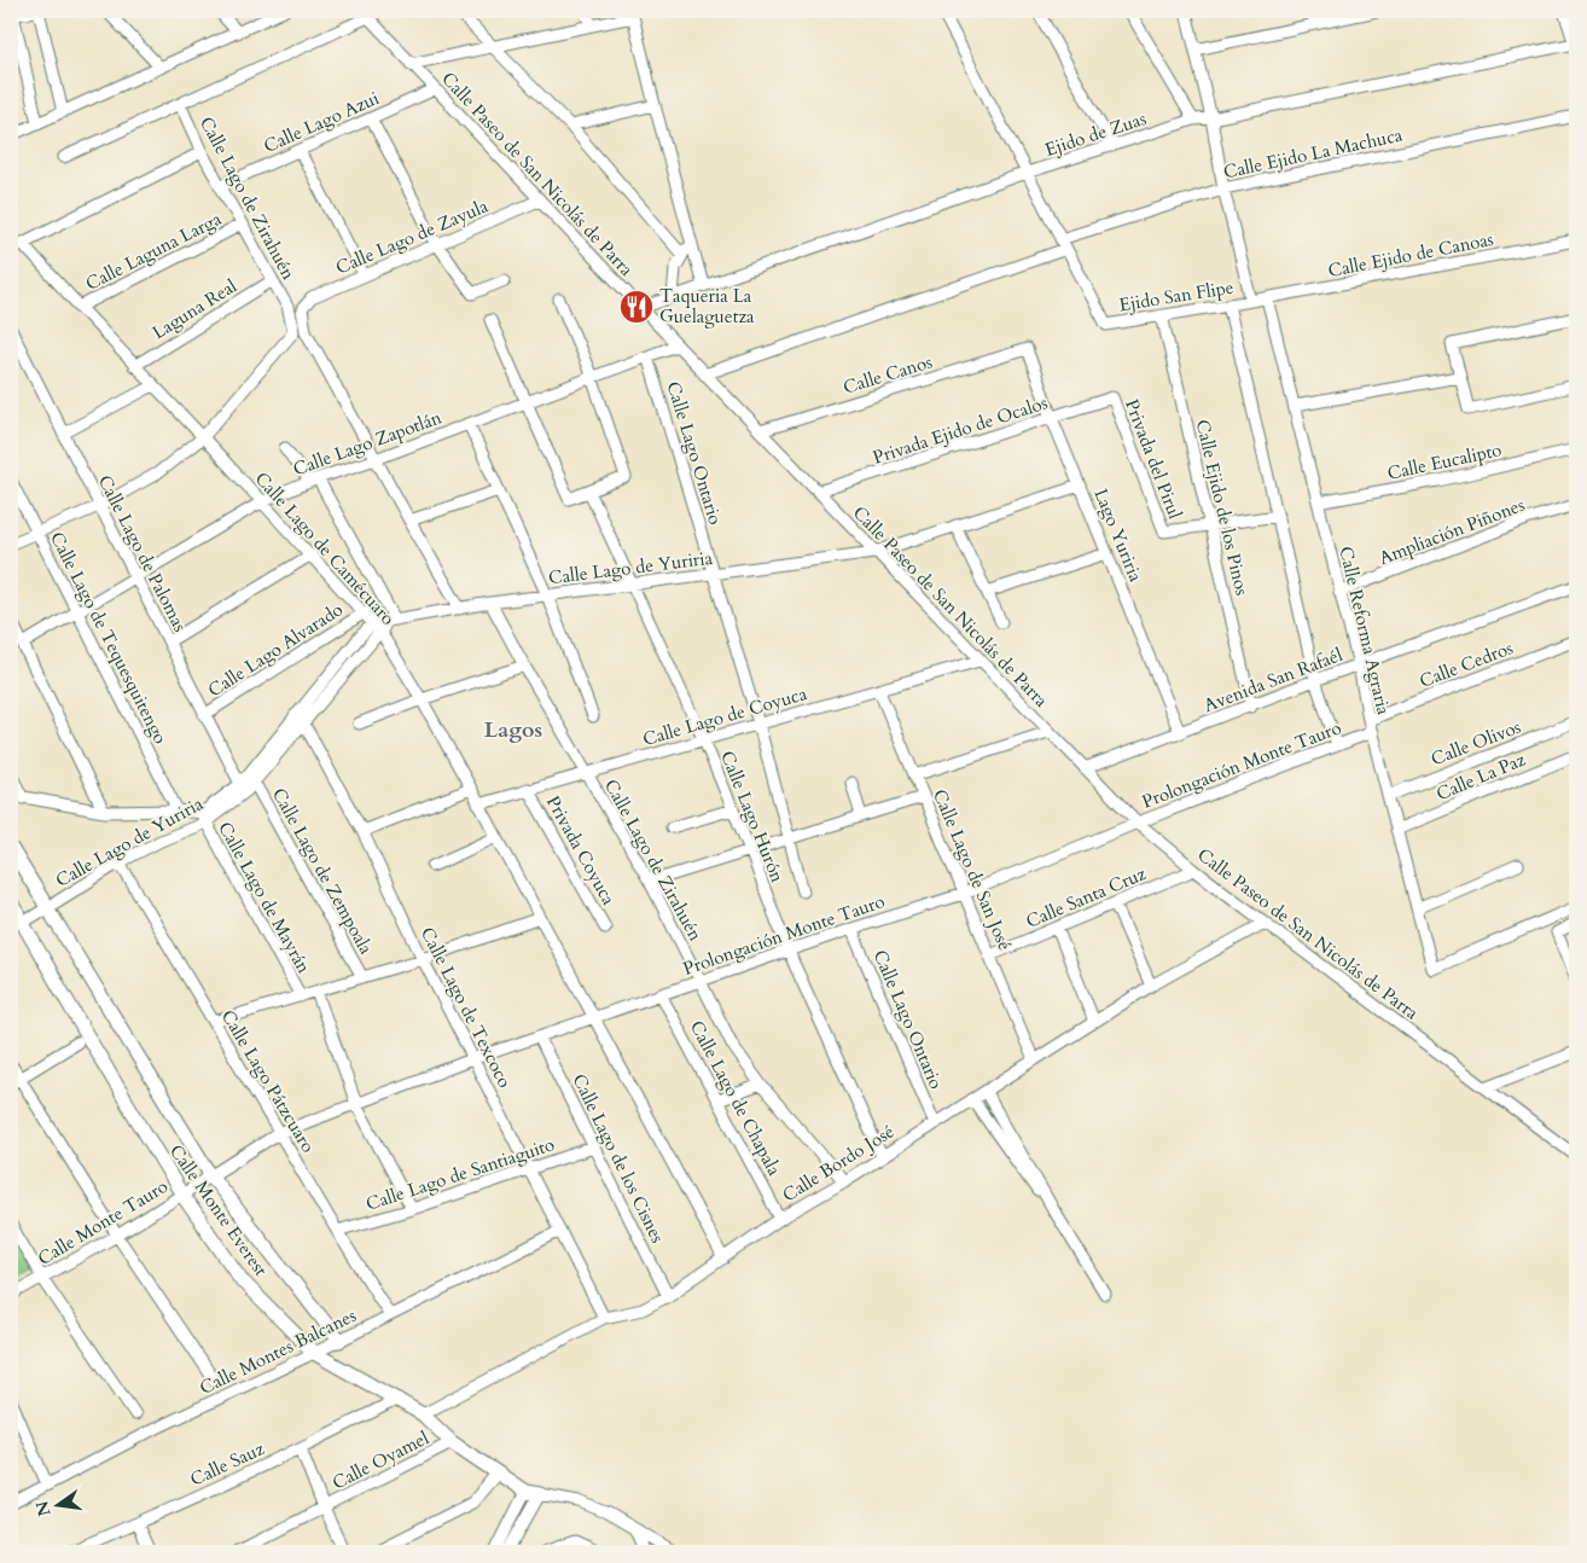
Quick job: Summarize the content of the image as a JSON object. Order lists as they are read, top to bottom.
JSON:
{
  "streets": {
    "main road": ["Calle Monte Everest"],
    "street": [
      "Calle Lago Azui",
      "Ejido de Zuas",
      "Calle Ejido La Machuca",
      "Calle Paseo de San Nicolás de Parra",
      "Calle Lago de Zirahuén",
      "Calle Lago de Zayula",
      "Calle Laguna Larga",
      "Calle Ejido de Canoas",
      "Ejido San Flipe",
      "Laguna Real",
      "Calle Canos",
      "Privada Ejido de Ocalos",
      "Calle Lago Zapotlán",
      "Calle Lago Ontario",
      "Privada del Pirul",
      "Calle Eucalipto",
      "Calle Ejido de los Pinos",
      "Ampliación Piñones",
      "Lago Yuriria",
      "Calle Lago de Camécuaro",
      "Calle Lago de Palomas",
      "Calle Lago de Yuriria",
      "Calle Reforma Agraria",
      "Calle Lago de Tequesquitengo",
      "Calle Lago Alvarado",
      "Calle Cedros",
      "Avenida San Rafaél",
      "Calle Lago de Coyuca",
      "Calle Olivos",
      "Prolongación Monte Tauro",
      "Calle La Paz",
      "Calle Lago Hurón",
      "Privada Coyuca",
      "Calle Lago de San José",
      "Calle Lago de Zempoala",
      "Calle Lago de Mayrán",
      "Calle Santa Cruz",
      "Calle Lago de Texcoco",
      "Calle Lago Pátzcuaro",
      "Calle Lago de Chapala",
      "Calle Lago de los Cisnes",
      "Calle Bordo José",
      "Calle Lago de Santiaguito",
      "Calle Monte Tauro",
      "Calle Montes Balcanes",
      "Calle Oyamel",
      "Calle Sauz"
    ]
  },
  "crossings": [
    ["Calle Lago Azui", "Calle Paseo de San Nicolás de Parra"],
    ["Calle Lago Azui", "Calle Lago de Zirahuén"],
    ["Ejido de Zuas", "Calle Paseo de San Nicolás de Parra"],
    ["Calle Ejido La Machuca", "Calle Paseo de San Nicolás de Parra"],
    ["Calle Ejido La Machuca", "Ejido San Flipe"],
    ["Calle Paseo de San Nicolás de Parra", "Calle Lago de Zayula"],
    ["Calle Paseo de San Nicolás de Parra", "Calle Canos"],
    ["Calle Paseo de San Nicolás de Parra", "Privada Ejido de Ocalos"],
    ["Calle Paseo de San Nicolás de Parra", "Calle Lago Zapotlán"],
    ["Calle Paseo de San Nicolás de Parra", "Calle Lago de Yuriria"],
    ["Calle Paseo de San Nicolás de Parra", "Avenida San Rafaél"],
    ["Calle Paseo de San Nicolás de Parra", "Calle Lago de Coyuca"],
    ["Calle Paseo de San Nicolás de Parra", "Prolongación Monte Tauro"],
    ["Calle Paseo de San Nicolás de Parra", "Calle Santa Cruz"],
    ["Calle Paseo de San Nicolás de Parra", "Calle Bordo José"],
    ["Calle Lago de Zirahuén", "Calle Lago de Zayula"],
    ["Calle Lago de Zirahuén", "Calle Laguna Larga"],
    ["Calle Lago de Zirahuén", "Laguna Real"],
    ["Calle Lago de Zirahuén", "Calle Lago de Yuriria"],
    ["Calle Lago de Zirahuén", "Calle Lago de Coyuca"],
    ["Calle Lago de Zirahuén", "Prolongación Monte Tauro"],
    ["Calle Lago de Zirahuén", "Calle Bordo José"],
    ["Calle Laguna Larga", "Calle Lago de Camécuaro"],
    ["Calle Ejido de Canoas", "Ejido San Flipe"],
    ["Calle Ejido de Canoas", "Calle Reforma Agraria"],
    ["Ejido San Flipe", "Calle Ejido de los Pinos"],
    ["Laguna Real", "Calle Lago de Camécuaro"],
    ["Calle Canos", "Lago Yuriria"],
    ["Privada Ejido de Ocalos", "Privada del Pirul"],
    ["Privada Ejido de Ocalos", "Lago Yuriria"],
    ["Calle Lago Zapotlán", "Calle Lago Ontario"],
    ["Calle Lago Zapotlán", "Calle Lago de Camécuaro"],
    ["Calle Lago Zapotlán", "Calle Lago de Palomas"],
    ["Calle Lago Zapotlán", "Calle Lago de Tequesquitengo"],
    ["Calle Lago Ontario", "Calle Lago de Yuriria"],
    ["Calle Lago Ontario", "Calle Lago de Coyuca"],
    ["Calle Lago Ontario", "Prolongación Monte Tauro"],
    ["Calle Lago Ontario", "Calle Bordo José"],
    ["Privada del Pirul", "Calle Ejido de los Pinos"],
    ["Calle Eucalipto", "Calle Reforma Agraria"],
    ["Calle Ejido de los Pinos", "Avenida San Rafaél"],
    ["Ampliación Piñones", "Calle Reforma Agraria"],
    ["Lago Yuriria", "Calle Lago de Yuriria"],
    ["Lago Yuriria", "Avenida San Rafaél"],
    ["Calle Lago de Camécuaro", "Calle Lago de Yuriria"],
    ["Calle Lago de Camécuaro", "Calle Lago Alvarado"],
    ["Calle Lago de Camécuaro", "Calle Lago de Coyuca"],
    ["Calle Lago de Camécuaro", "Prolongación Monte Tauro"],
    ["Calle Lago de Camécuaro", "Calle Bordo José"],
    ["Calle Lago de Palomas", "Calle Lago de Yuriria"],
    ["Calle Lago de Palomas", "Calle Lago Alvarado"],
    ["Calle Lago de Yuriria", "Calle Lago Hurón"],
    ["Calle Lago de Yuriria", "Calle Lago de Zempoala"],
    ["Calle Lago de Yuriria", "Calle Lago de Mayrán"],
    ["Calle Lago de Yuriria", "Calle Lago de Texcoco"],
    ["Calle Lago de Yuriria", "Calle Lago Pátzcuaro"],
    ["Calle Lago de Yuriria", "Calle Monte Everest"],
    ["Calle Reforma Agraria", "Calle Cedros"],
    ["Calle Reforma Agraria", "Avenida San Rafaél"],
    ["Calle Reforma Agraria", "Calle Olivos"],
    ["Calle Reforma Agraria", "Prolongación Monte Tauro"],
    ["Calle Reforma Agraria", "Calle La Paz"],
    ["Calle Lago de Coyuca", "Calle Lago Hurón"],
    ["Calle Lago de Coyuca", "Privada Coyuca"],
    ["Calle Lago de Coyuca", "Calle Lago de San José"],
    ["Prolongación Monte Tauro", "Calle Lago Hurón"],
    ["Prolongación Monte Tauro", "Calle Lago de San José"],
    ["Prolongación Monte Tauro", "Calle Lago de Mayrán"],
    ["Prolongación Monte Tauro", "Calle Lago de Texcoco"],
    ["Prolongación Monte Tauro", "Calle Lago Pátzcuaro"],
    ["Prolongación Monte Tauro", "Calle Lago de Chapala"],
    ["Prolongación Monte Tauro", "Calle Lago de los Cisnes"],
    ["Prolongación Monte Tauro", "Calle Monte Everest"],
    ["Prolongación Monte Tauro", "Calle Monte Tauro"],
    ["Calle Lago Hurón", "Calle Bordo José"],
    ["Calle Lago de San José", "Calle Santa Cruz"],
    ["Calle Lago de San José", "Calle Bordo José"],
    ["Calle Lago de Mayrán", "Calle Lago de Santiaguito"],
    ["Calle Lago de Texcoco", "Calle Bordo José"],
    ["Calle Lago de Texcoco", "Calle Lago de Santiaguito"],
    ["Calle Lago de Texcoco", "Calle Montes Balcanes"],
    ["Calle Lago Pátzcuaro", "Calle Lago de Santiaguito"],
    ["Calle Lago Pátzcuaro", "Calle Montes Balcanes"],
    ["Calle Lago de Chapala", "Calle Bordo José"],
    ["Calle Lago de los Cisnes", "Calle Bordo José"],
    ["Calle Lago de los Cisnes", "Calle Lago de Santiaguito"],
    ["Calle Bordo José", "Calle Monte Everest"],
    ["Calle Monte Everest", "Calle Monte Tauro"],
    ["Calle Monte Everest", "Calle Montes Balcanes"],
    ["Calle Monte Everest", "Calle Oyamel"],
    ["Calle Monte Everest", "Calle Sauz"]
  ],
  "districts": ["Lagos"],
  "places": {
    "restaurant": ["Taqueria La Guelaguetza"]
  },
  "north": "left"
}
